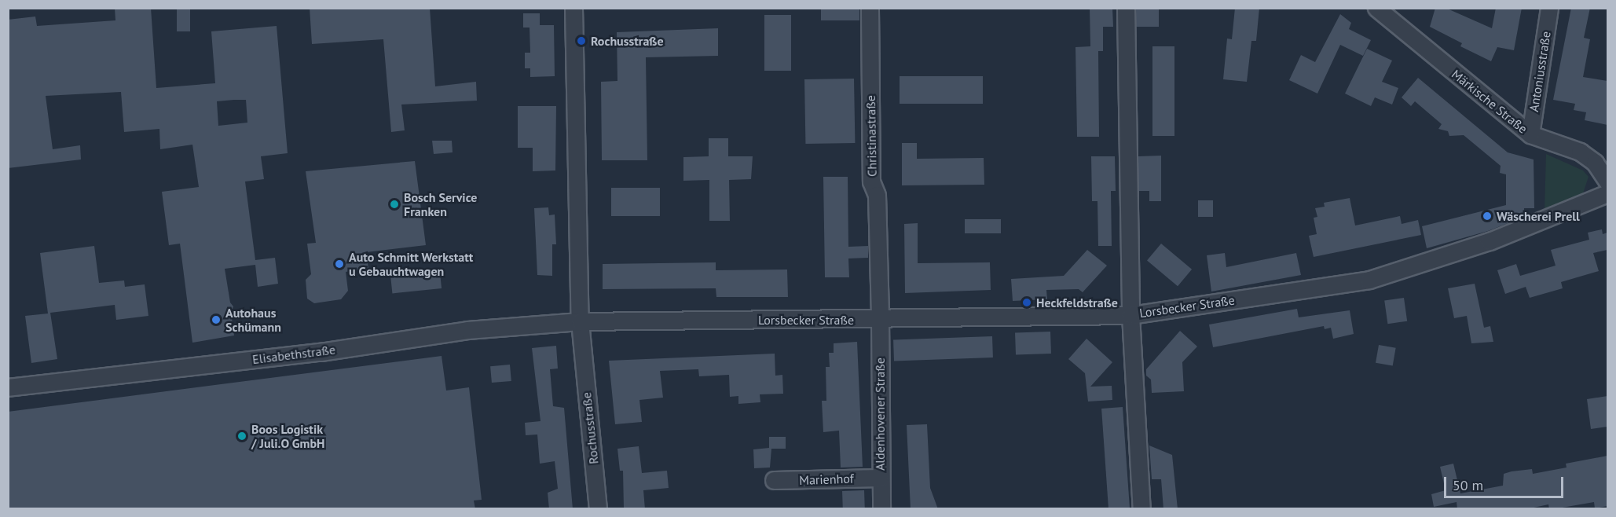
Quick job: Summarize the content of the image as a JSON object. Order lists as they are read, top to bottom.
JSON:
{
  "streets": {
    "street": [
      "Antoniusstraße",
      "Märkische Straße",
      "Christinastraße",
      "Lorsbecker Straße",
      "Elisabethstraße",
      "Aldenhovener Straße",
      "Rochusstraße",
      "Marienhof"
    ]
  },
  "crossings": [
    ["Antoniusstraße", "Märkische Straße"],
    ["Christinastraße", "Lorsbecker Straße"],
    ["Christinastraße", "Aldenhovener Straße"],
    ["Lorsbecker Straße", "Elisabethstraße"],
    ["Lorsbecker Straße", "Aldenhovener Straße"],
    ["Lorsbecker Straße", "Rochusstraße"],
    ["Elisabethstraße", "Rochusstraße"],
    ["Aldenhovener Straße", "Marienhof"]
  ],
  "places": [
    "Rochusstraße",
    "Bosch Service Franken",
    "Wäscherei Prell",
    "Auto Schmitt Werkstatt u Gebauchtwagen",
    "Heckfeldstraße",
    "Autohaus Schümann",
    "Boos Logistik / Juli.O GmbH"
  ],
  "scale_bar": "50 m"
}
